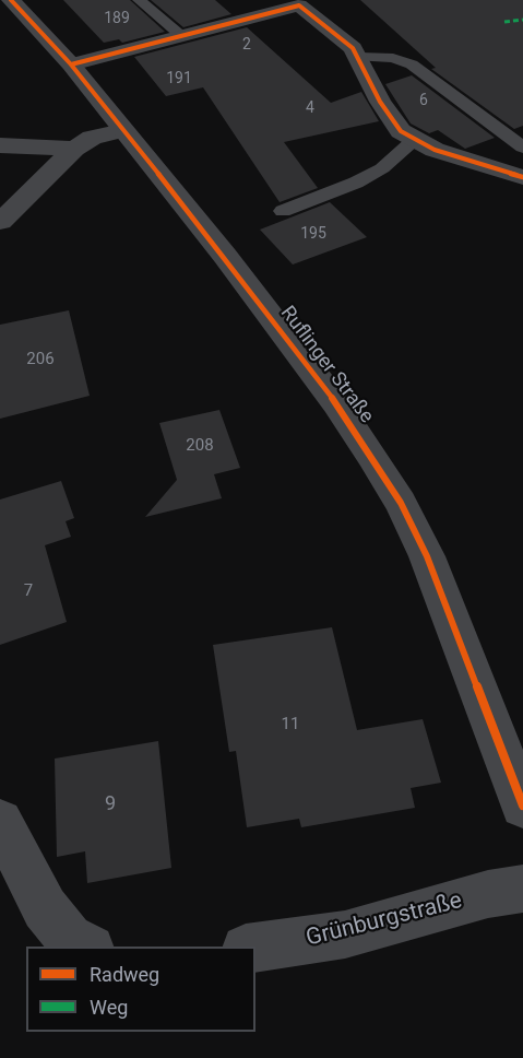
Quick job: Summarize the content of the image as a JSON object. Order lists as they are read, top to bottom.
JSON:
{
  "streets": {
    "street": ["Ruflinger Straße", "Grünburgstraße"]
  },
  "house_numbers": [
    "189",
    "2",
    "191",
    "6",
    "4",
    "195",
    "206",
    "208",
    "7",
    "11",
    "9"
  ],
  "legend": ["Radweg", "Weg"]
}
